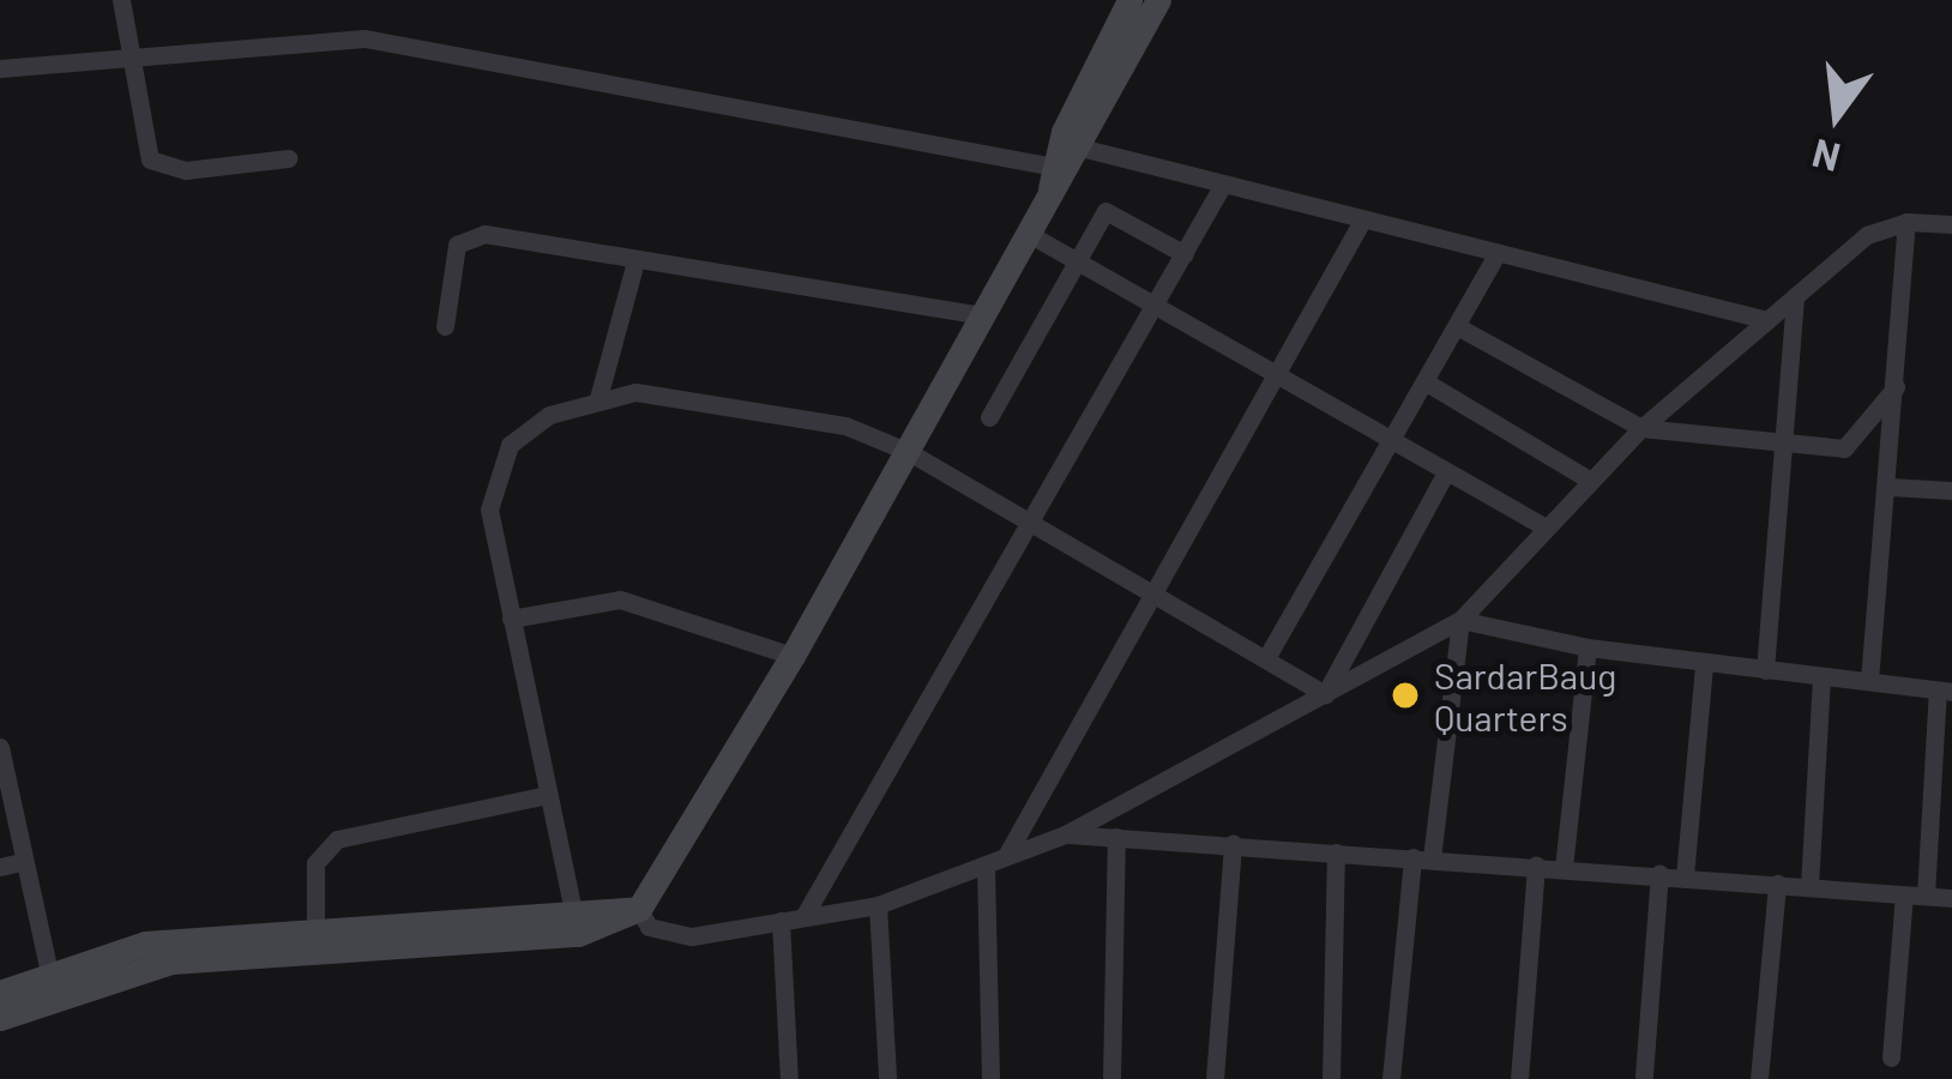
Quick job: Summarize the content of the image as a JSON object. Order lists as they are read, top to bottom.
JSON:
{
  "places": ["SardarBaug Quarters"],
  "north": "bottom"
}
